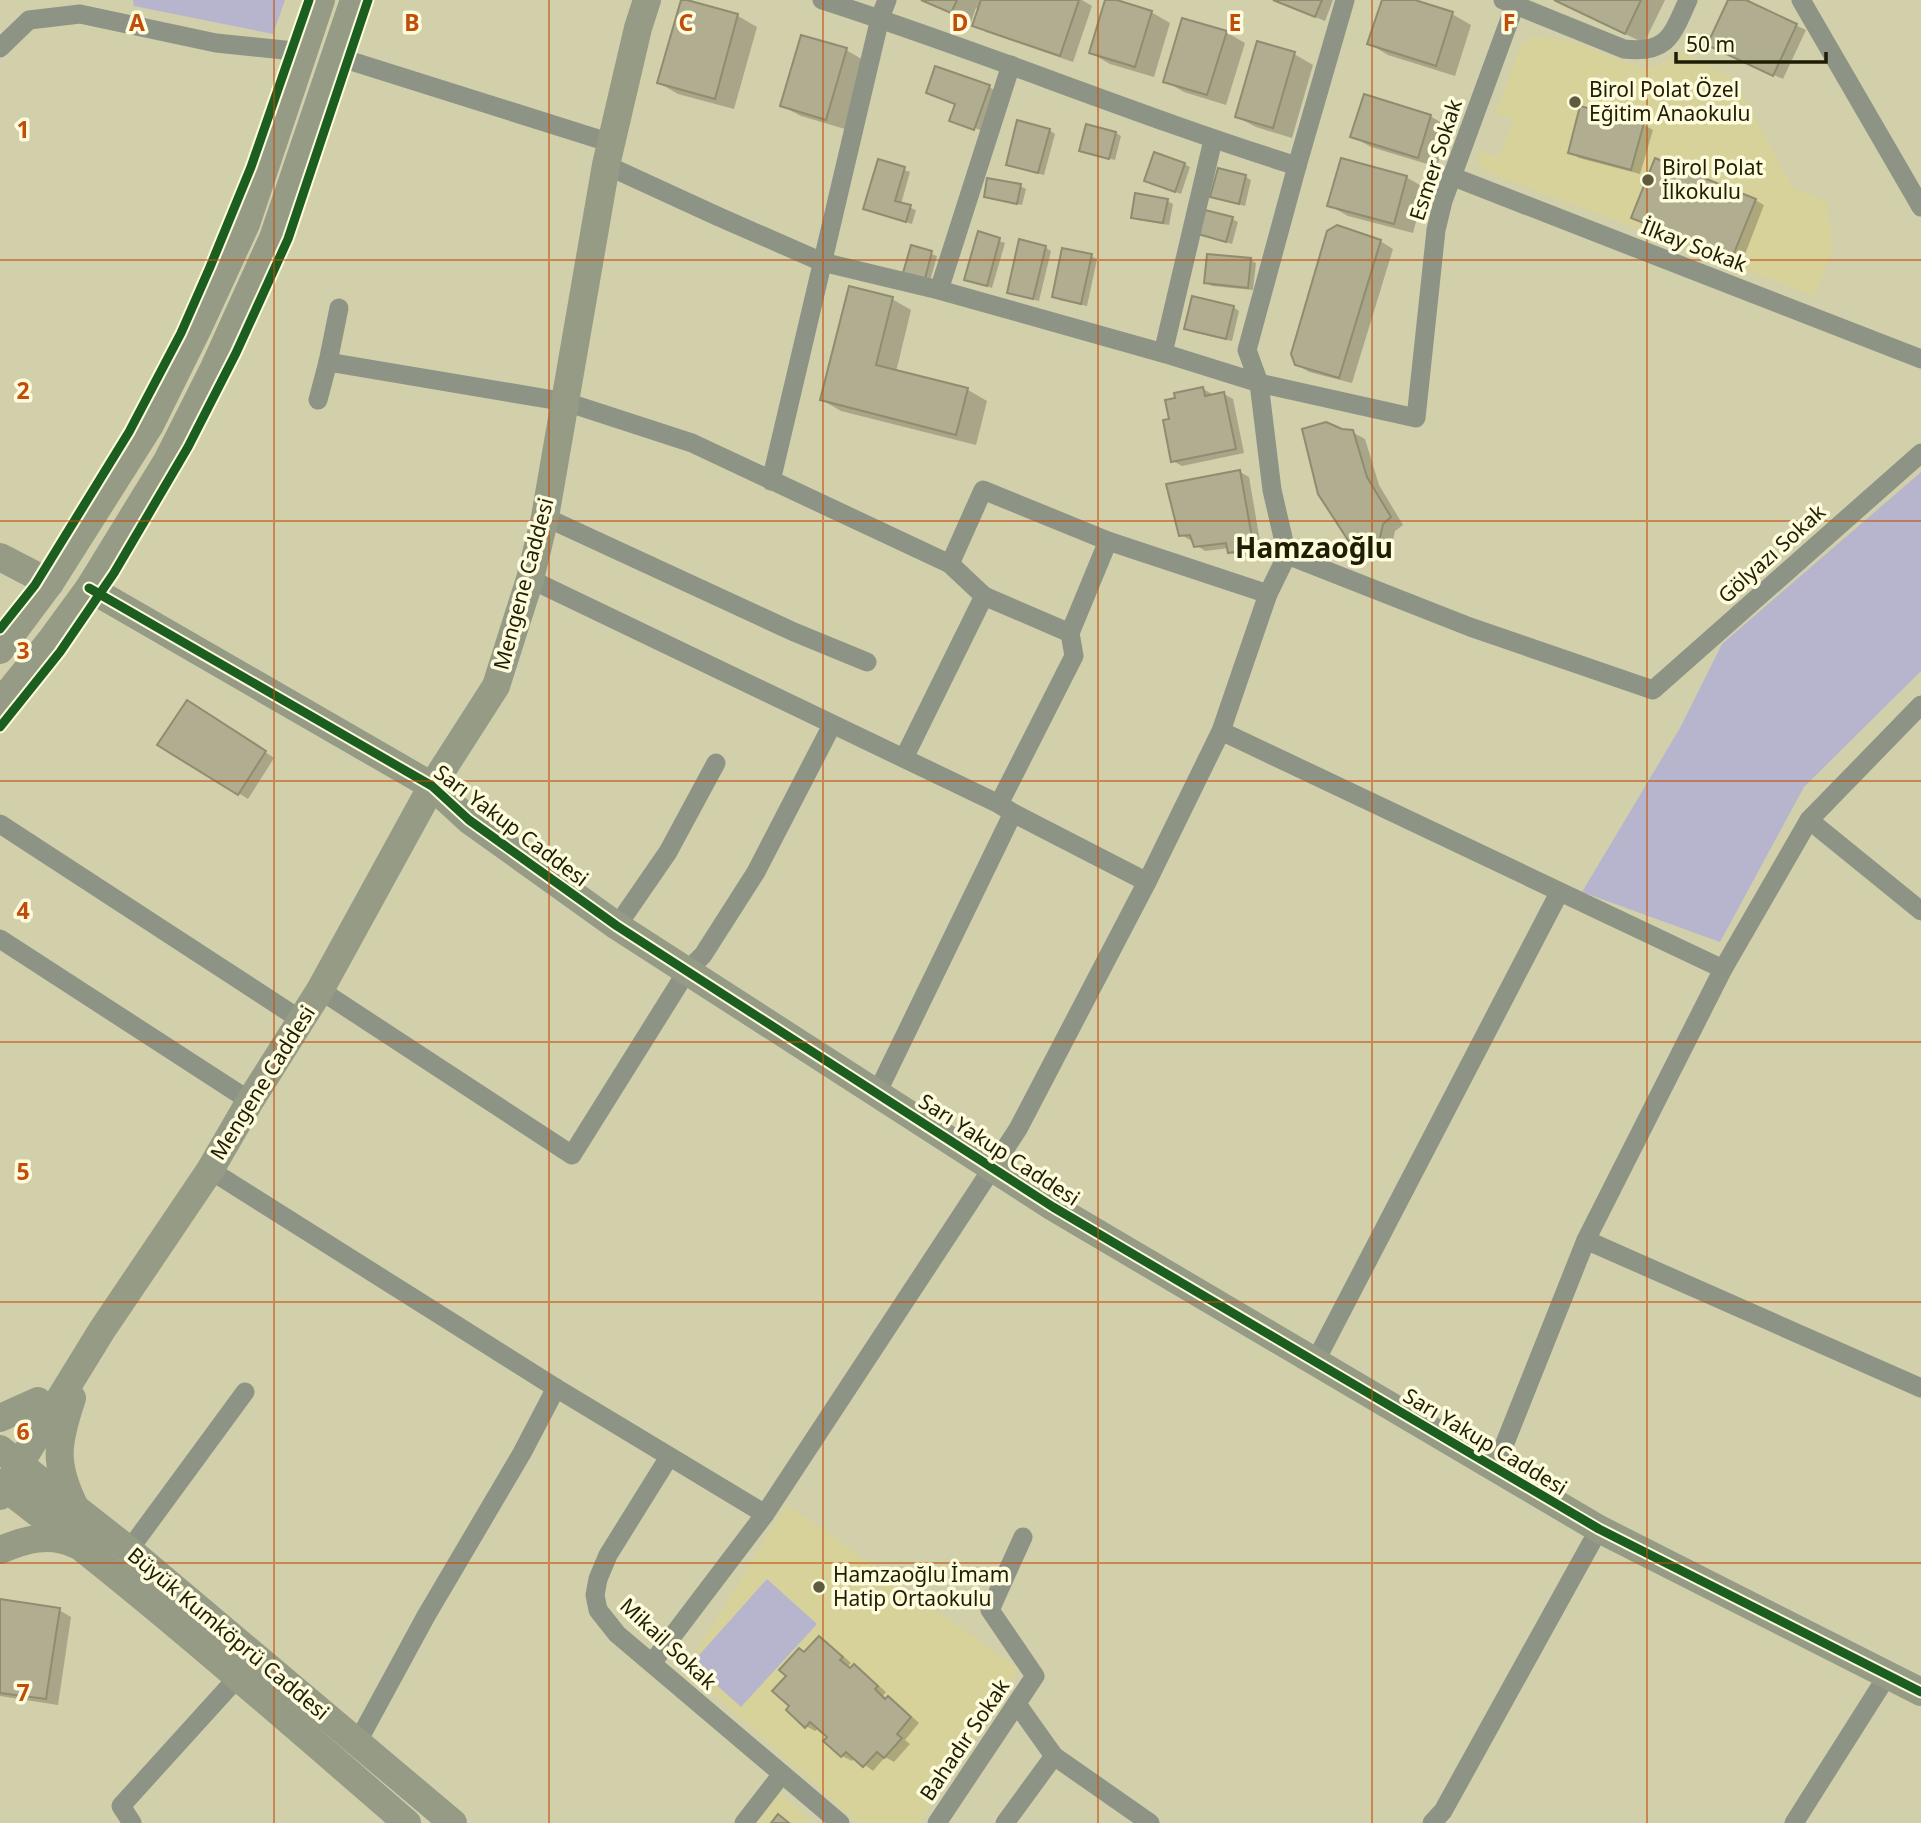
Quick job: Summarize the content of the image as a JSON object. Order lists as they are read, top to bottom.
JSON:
{
  "streets": {
    "street": [
      "Esmer Sokak",
      "İlkay Sokak",
      "Gölyazı Sokak",
      "Mengene Caddesi",
      "Sarı Yakup Caddesi",
      "Büyük Kumköprü Caddesi",
      "Mikail Sokak",
      "Bahadır Sokak"
    ]
  },
  "crossings": [
    ["Esmer Sokak", "İlkay Sokak"],
    ["Mengene Caddesi", "Sarı Yakup Caddesi"]
  ],
  "districts": ["Hamzaoğlu"],
  "places": ["Birol Polat Özel Eğitim Anaokulu", "Birol Polat İlkokulu", "Hamzaoğlu İmam Hatip Ortaokulu"],
  "scale_bar": "50 m",
  "grid": {
    "columns": [
      "A",
      "B",
      "C",
      "D",
      "E",
      "F"
    ],
    "rows": [
      "1",
      "2",
      "3",
      "4",
      "5",
      "6",
      "7"
    ]
  }
}
